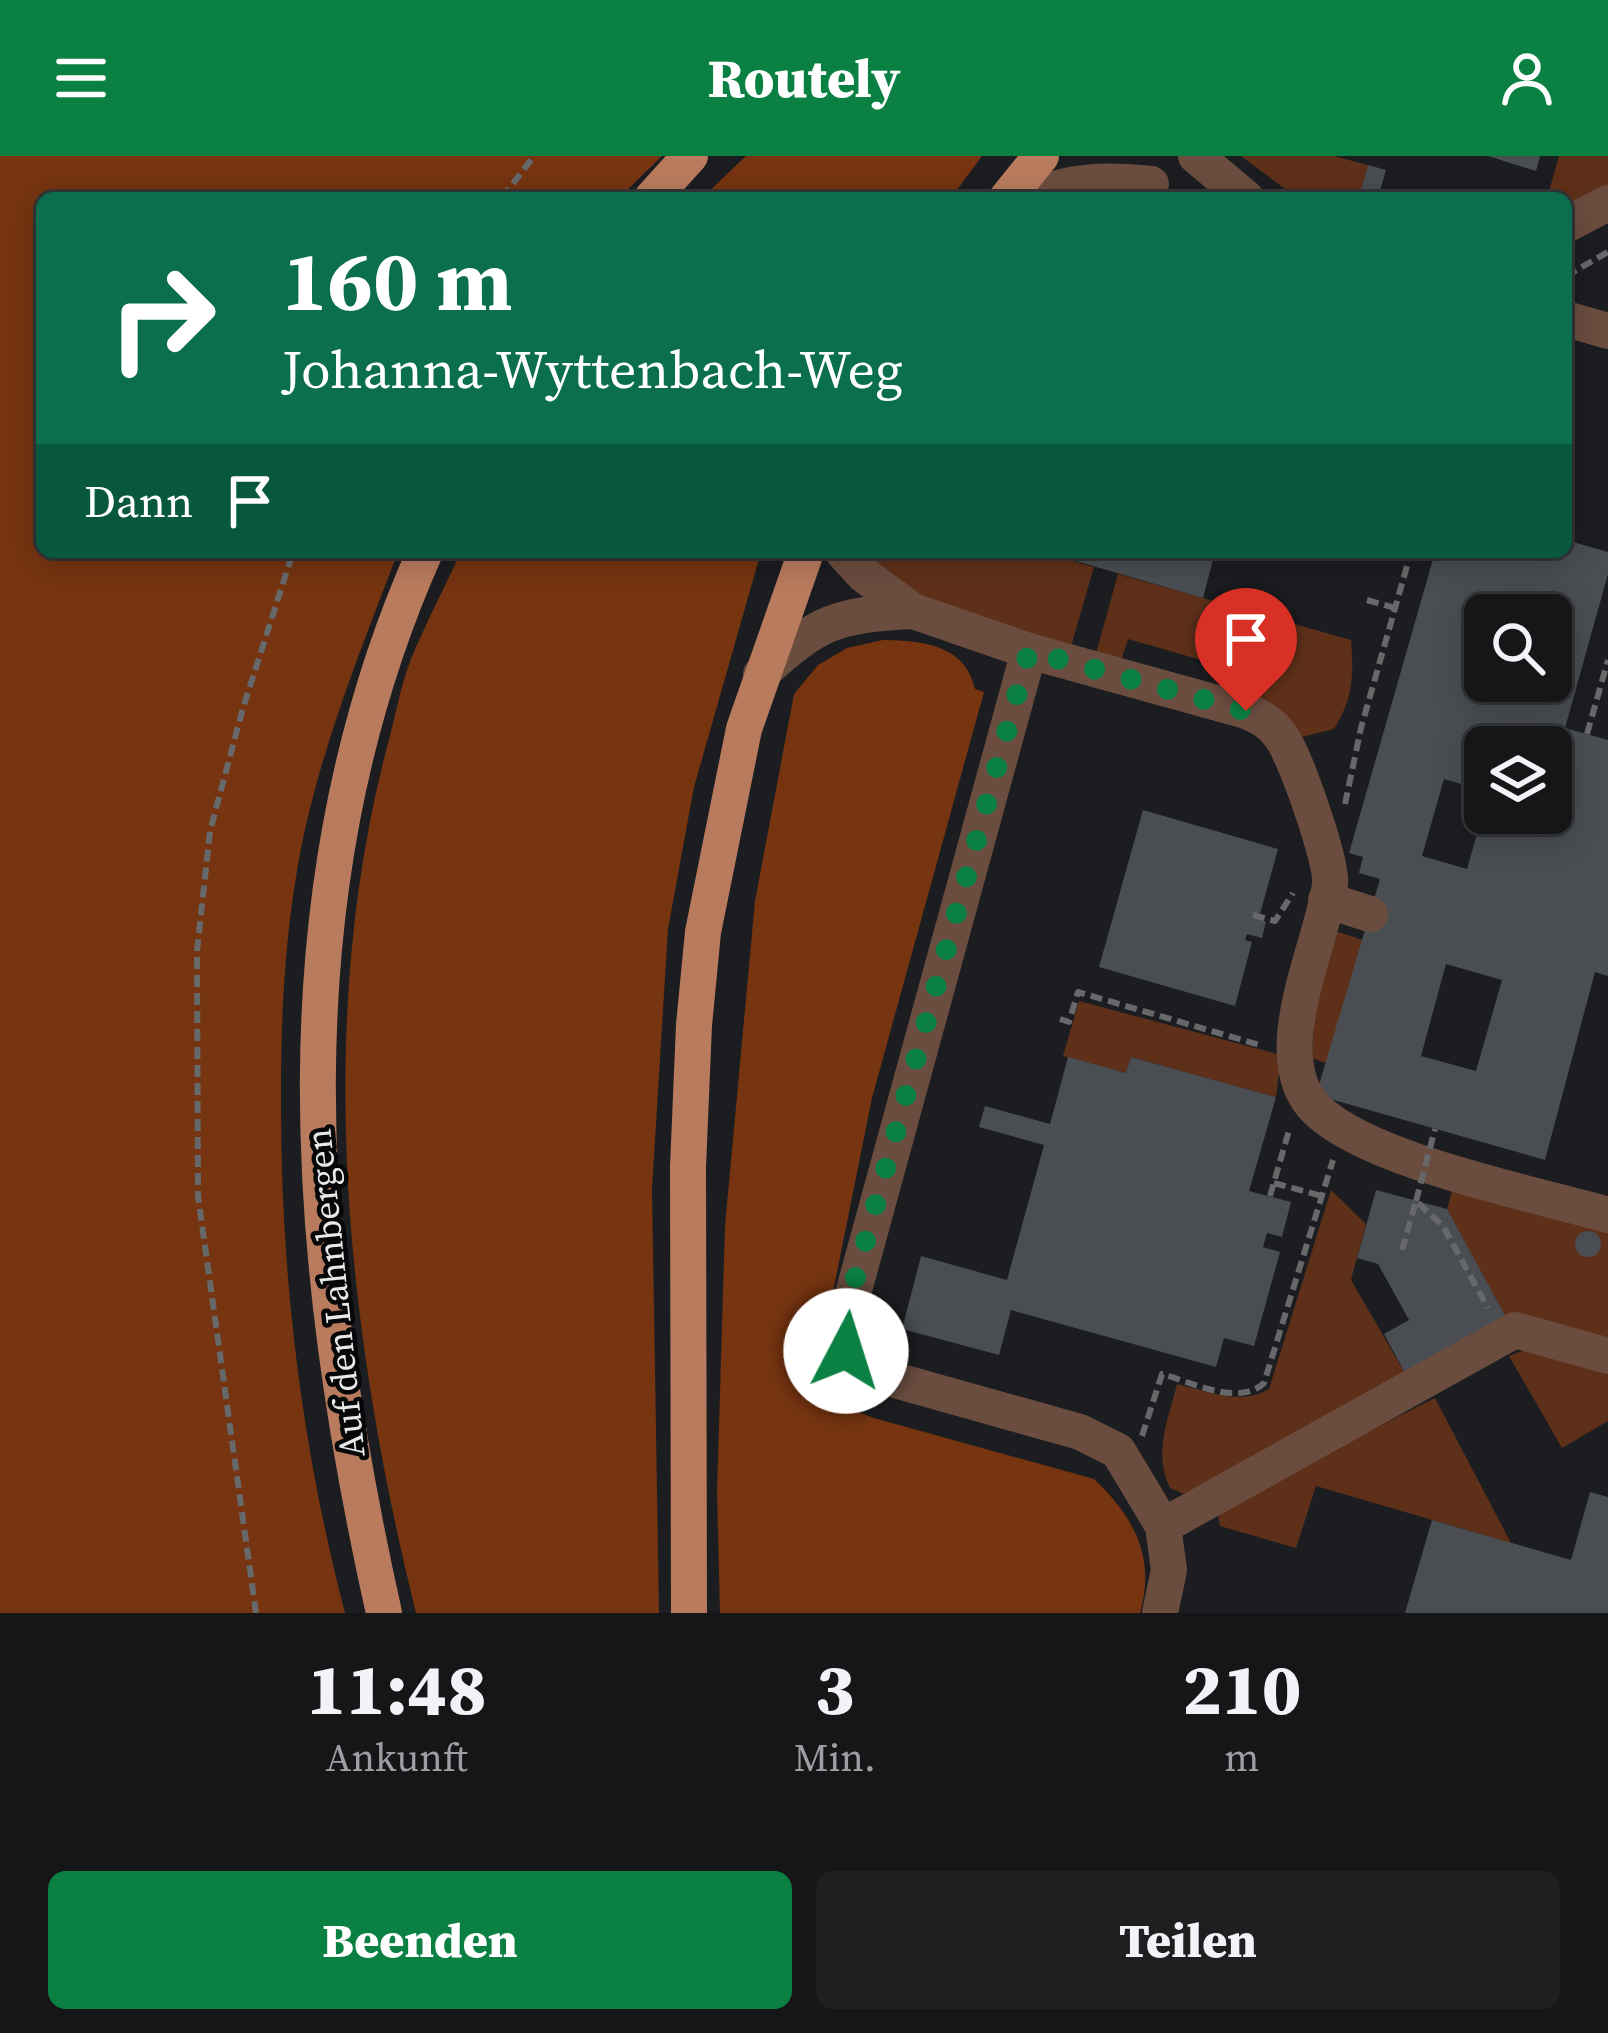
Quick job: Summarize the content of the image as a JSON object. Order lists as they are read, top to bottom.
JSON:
{
  "streets": {
    "main road": ["Auf den Lahnbergen"]
  },
  "page": {
    "header": "Routely",
    "turn": ["160 m", "Johanna-Wyttenbach-Weg"],
    "then": "Dann",
    "eta": [
      "11:48",
      "Ankunft",
      "3",
      "Min.",
      "210",
      "m"
    ],
    "buttons": ["Beenden", "Teilen"]
  }
}
